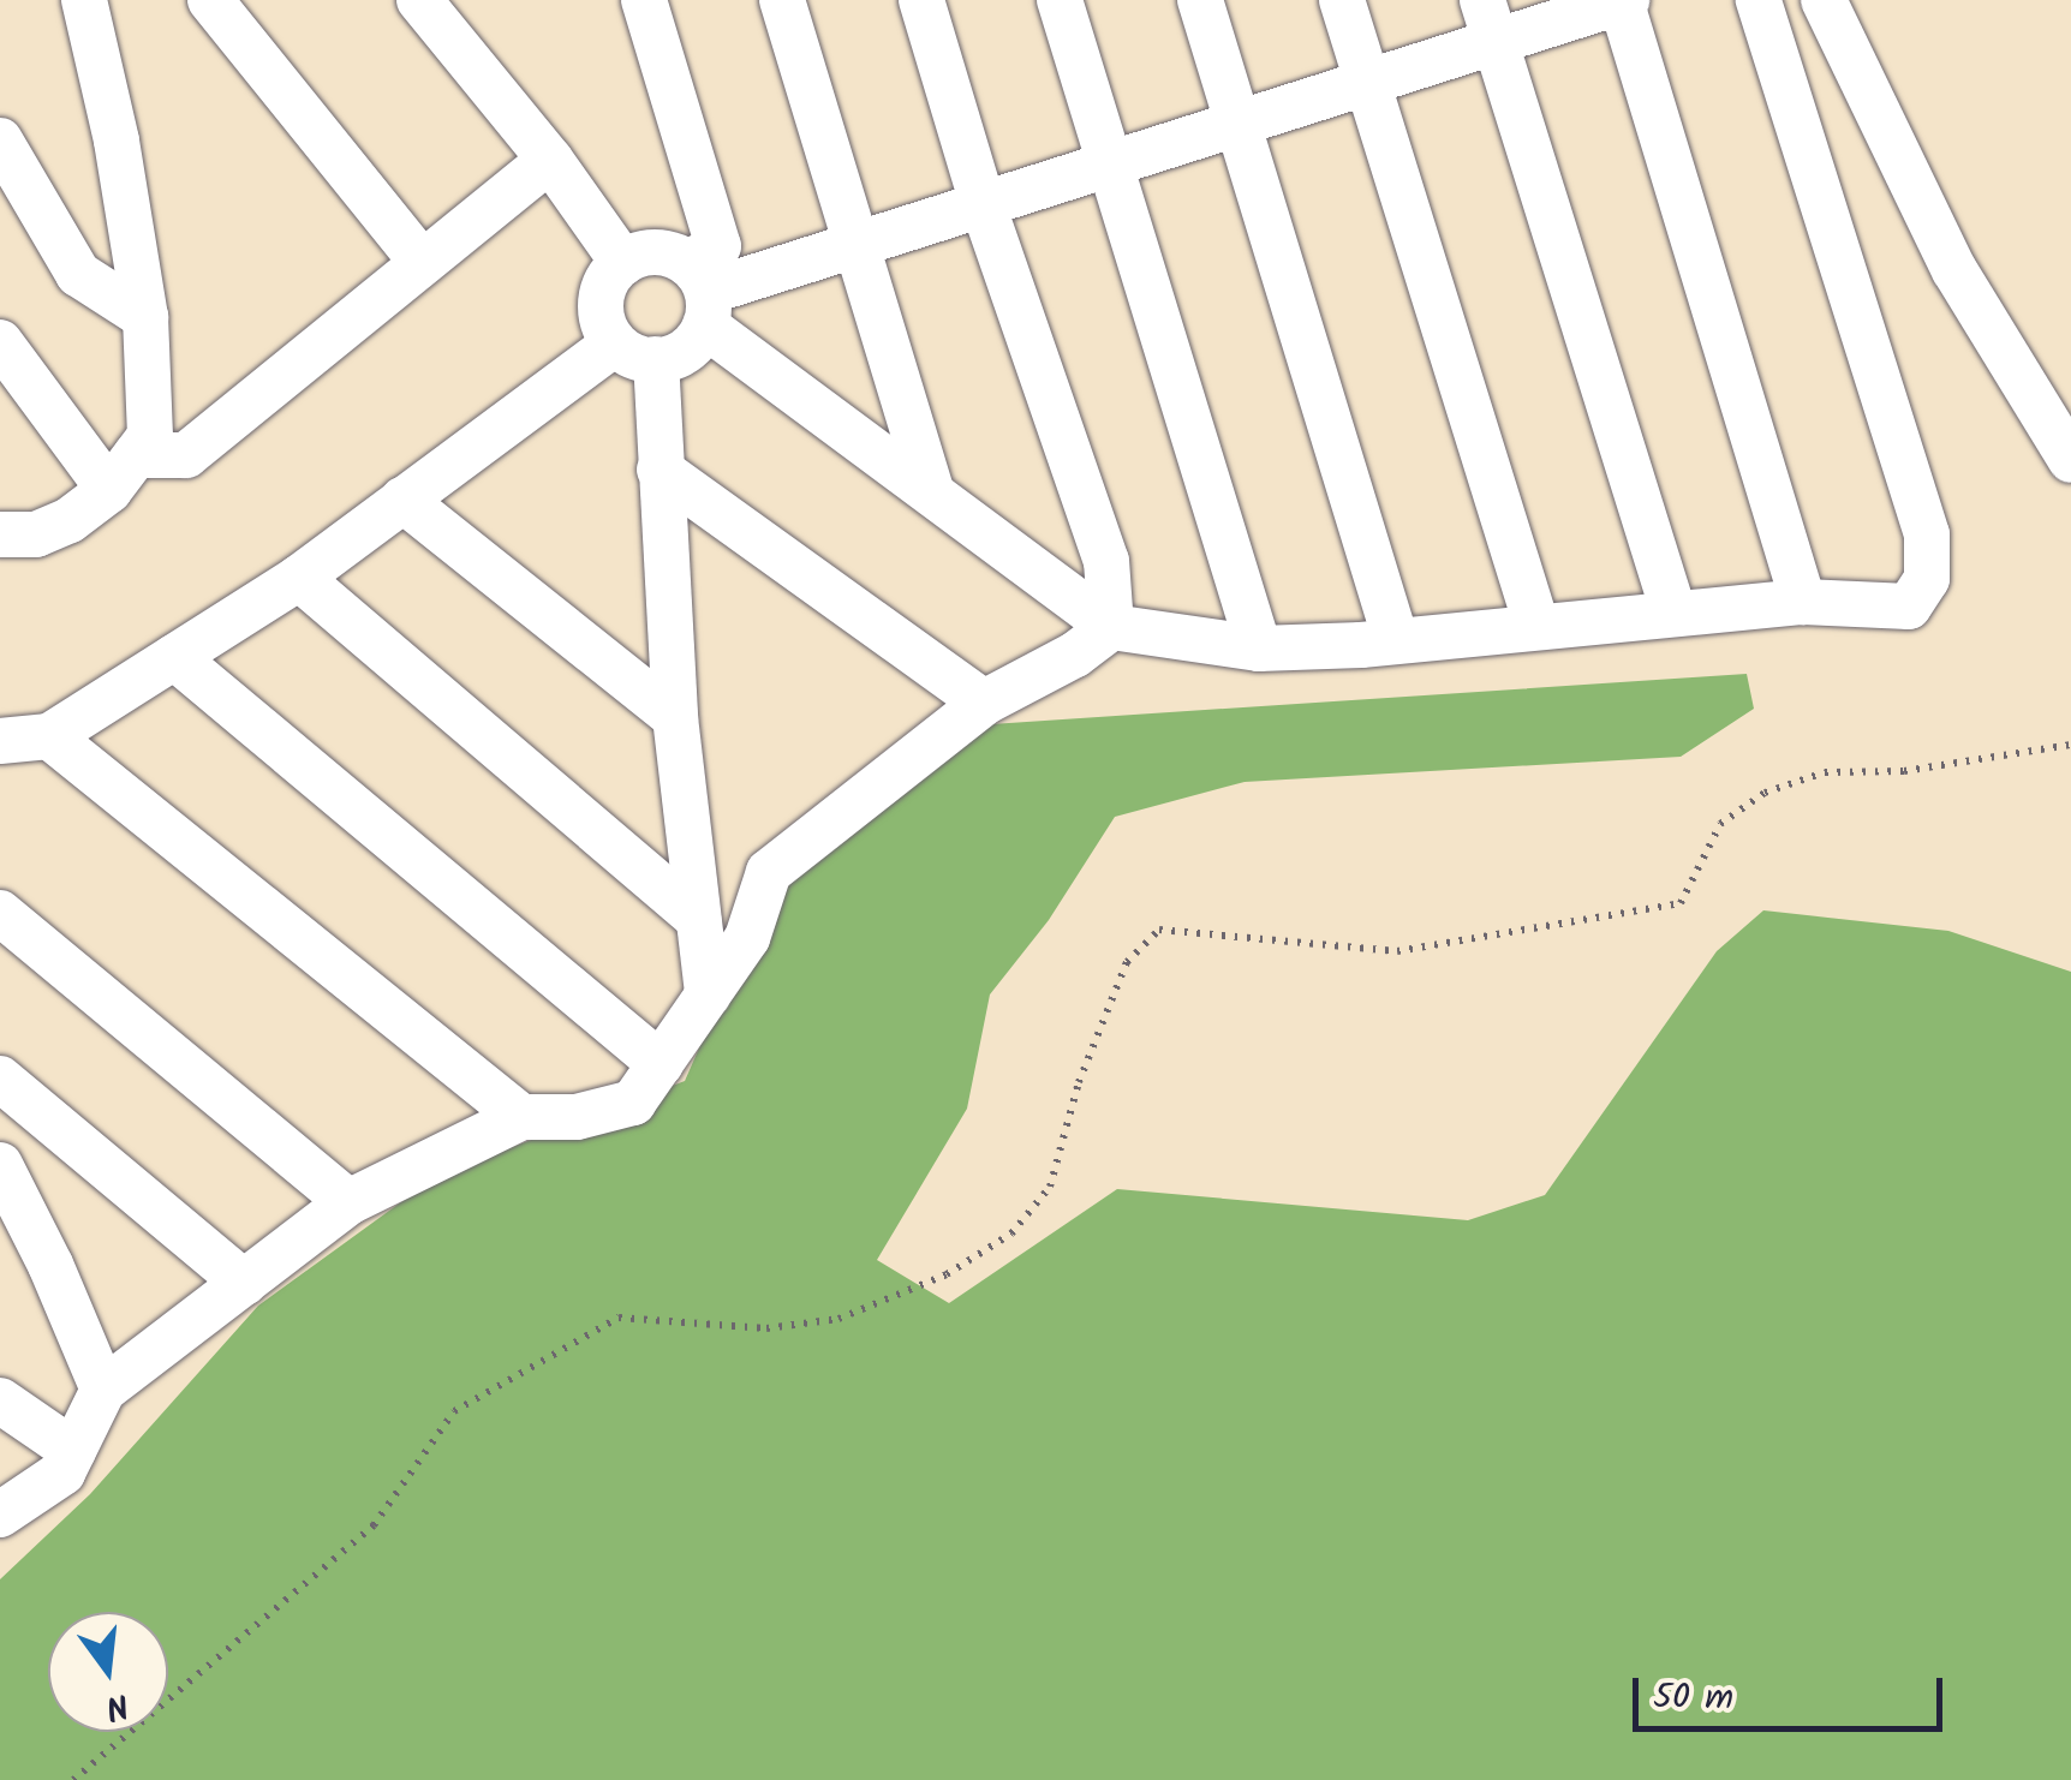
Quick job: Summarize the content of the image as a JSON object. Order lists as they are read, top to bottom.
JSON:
{
  "scale_bar": "50 m",
  "north": "bottom"
}
